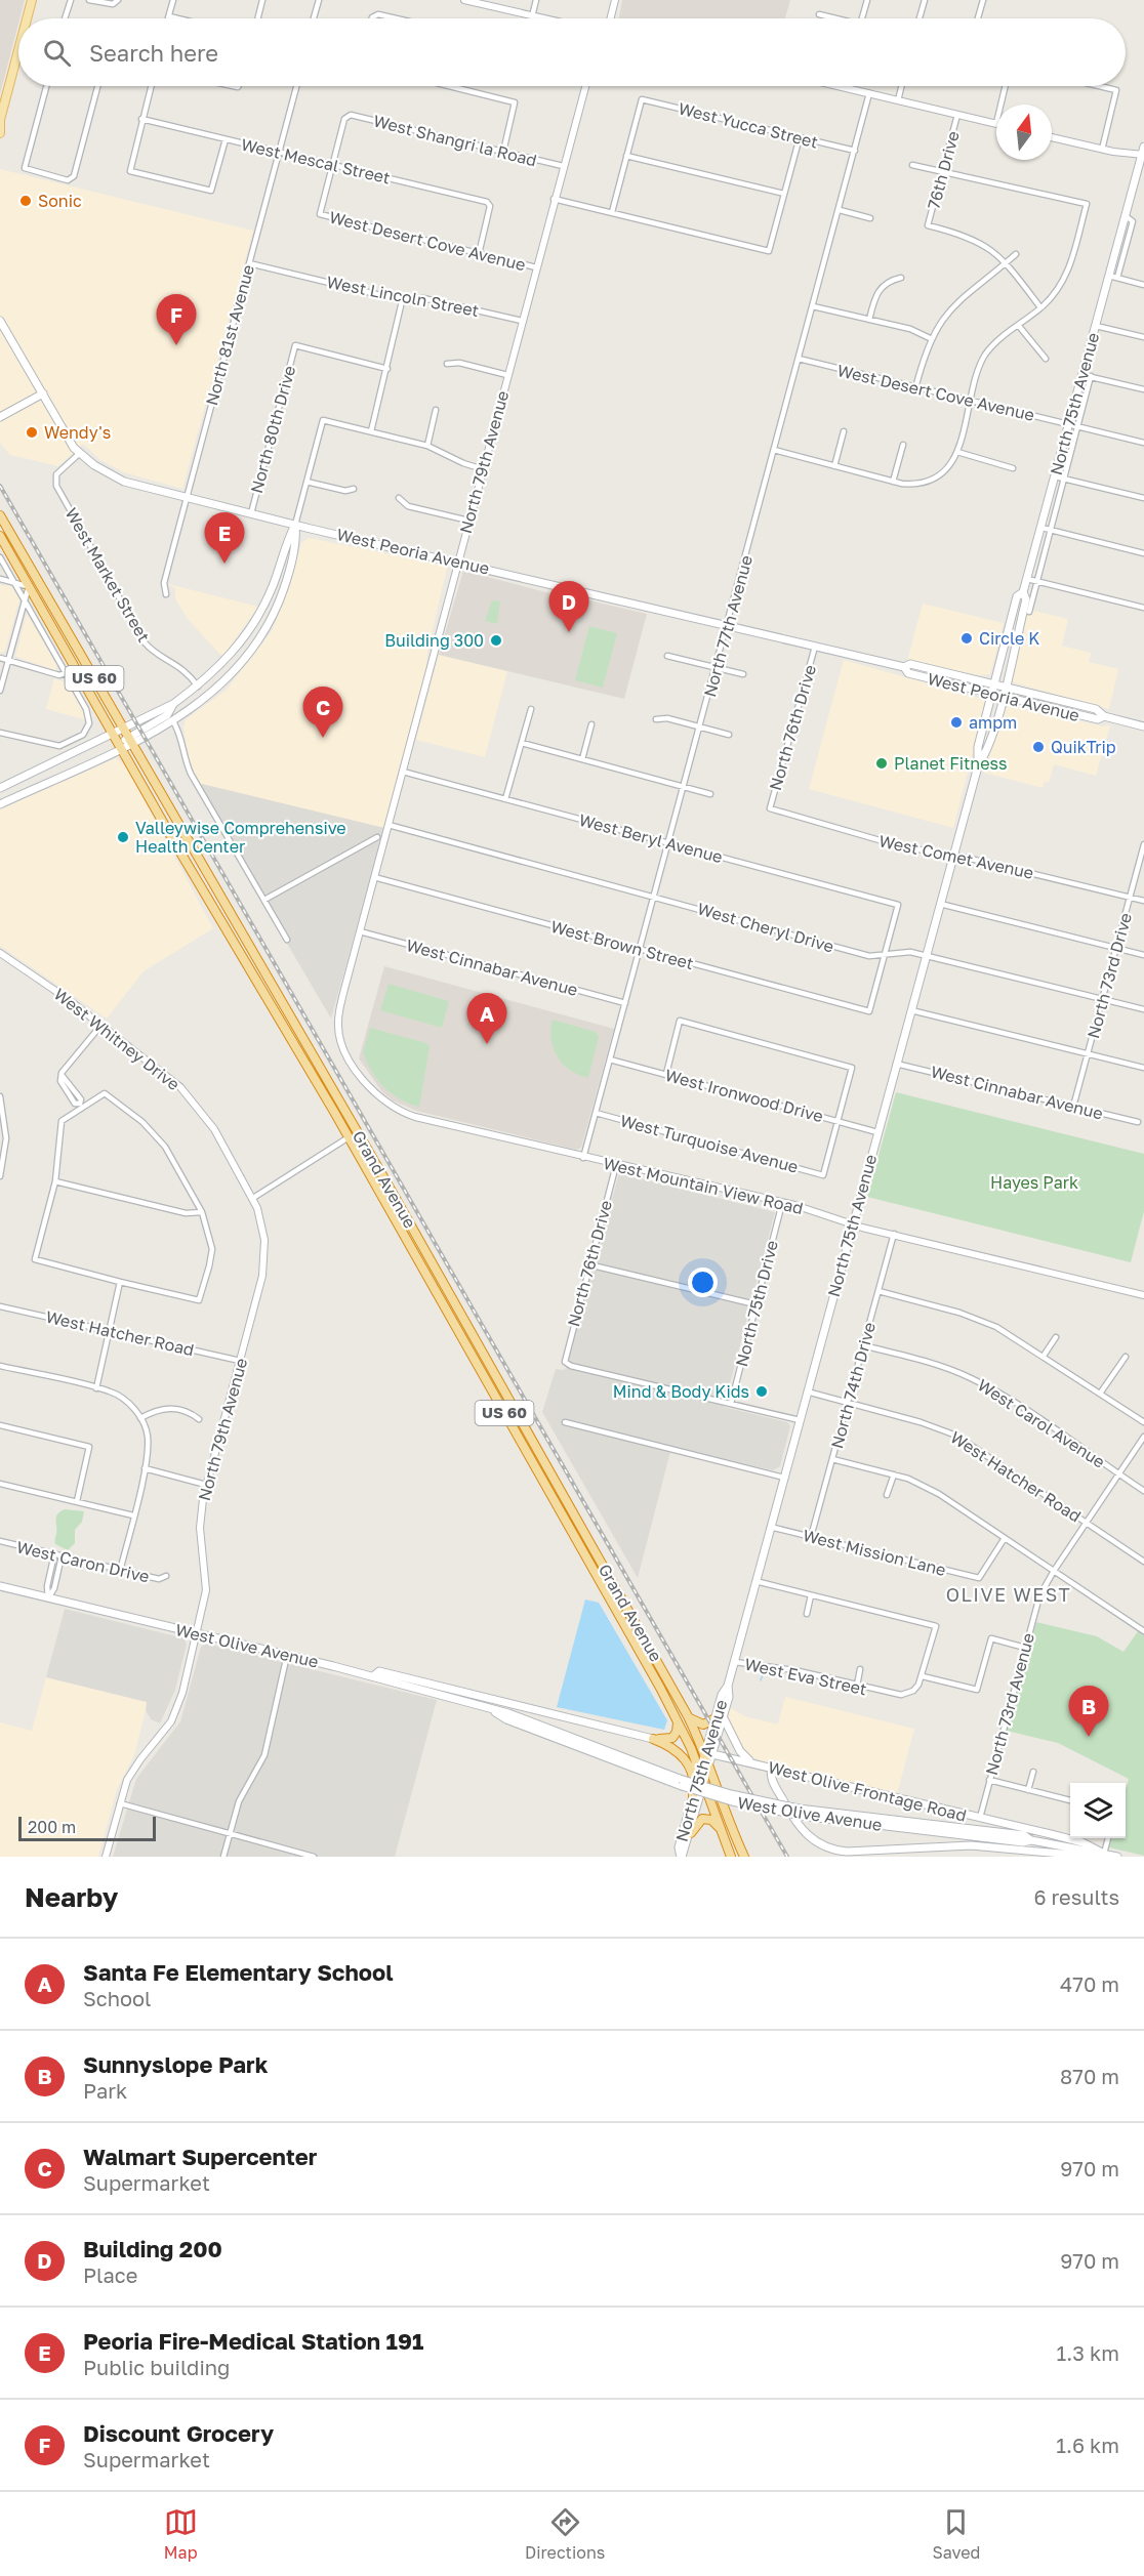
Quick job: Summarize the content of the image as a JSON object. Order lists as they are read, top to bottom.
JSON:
{
  "streets": {
    "highway": ["US 60", "Grand Avenue"],
    "main road": [
      "North 75th Avenue",
      "West Peoria Avenue",
      "West Olive Avenue",
      "West Olive Frontage Road"
    ],
    "street": [
      "West Yucca Street",
      "West Shangri la Road",
      "West Mescal Street",
      "76th Drive",
      "West Desert Cove Avenue",
      "West Lincoln Street",
      "North 81st Avenue",
      "North 80th Drive",
      "North 79th Avenue",
      "West Market Street",
      "North 77th Avenue",
      "North 76th Drive",
      "West Beryl Avenue",
      "West Comet Avenue",
      "West Cheryl Drive",
      "West Brown Street",
      "West Cinnabar Avenue",
      "North 73rd Drive",
      "West Whitney Drive",
      "West Ironwood Drive",
      "West Turquoise Avenue",
      "West Mountain View Road",
      "North 75th Drive",
      "West Hatcher Road",
      "North 74th Drive",
      "West Carol Avenue",
      "West Mission Lane",
      "West Caron Drive",
      "West Eva Street",
      "North 73rd Avenue"
    ]
  },
  "crossings": [
    ["West Yucca Street", "North 77th Avenue"],
    ["West Shangri la Road", "West Mescal Street"],
    ["West Shangri la Road", "West Desert Cove Avenue"],
    ["West Shangri la Road", "North 79th Avenue"],
    ["West Mescal Street", "West Desert Cove Avenue"],
    ["West Mescal Street", "North 81st Avenue"],
    ["West Desert Cove Avenue", "North 75th Avenue"],
    ["West Desert Cove Avenue", "North 79th Avenue"],
    ["West Desert Cove Avenue", "North 77th Avenue"],
    ["West Lincoln Street", "North 81st Avenue"],
    ["West Lincoln Street", "North 79th Avenue"],
    ["North 81st Avenue", "West Peoria Avenue"],
    ["North 75th Avenue", "West Peoria Avenue"],
    ["North 75th Avenue", "West Comet Avenue"],
    ["North 75th Avenue", "West Cheryl Drive"],
    ["North 75th Avenue", "West Cinnabar Avenue"],
    ["North 75th Avenue", "West Ironwood Drive"],
    ["North 75th Avenue", "Grand Avenue"],
    ["North 75th Avenue", "West Mountain View Road"],
    ["North 75th Avenue", "West Hatcher Road"],
    ["North 75th Avenue", "West Mission Lane"],
    ["North 75th Avenue", "West Eva Street"],
    ["North 75th Avenue", "West Olive Frontage Road"],
    ["North 80th Drive", "West Peoria Avenue"],
    ["North 79th Avenue", "West Peoria Avenue"],
    ["North 79th Avenue", "West Beryl Avenue"],
    ["North 79th Avenue", "West Cheryl Drive"],
    ["North 79th Avenue", "West Brown Street"],
    ["North 79th Avenue", "West Cinnabar Avenue"],
    ["North 79th Avenue", "West Whitney Drive"],
    ["North 79th Avenue", "West Mountain View Road"],
    ["North 79th Avenue", "West Hatcher Road"],
    ["North 79th Avenue", "West Olive Avenue"],
    ["West Peoria Avenue", "West Market Street"],
    ["West Peoria Avenue", "North 77th Avenue"],
    ["West Peoria Avenue", "North 76th Drive"],
    ["North 77th Avenue", "West Beryl Avenue"],
    ["North 77th Avenue", "West Cheryl Drive"],
    ["North 77th Avenue", "West Brown Street"],
    ["North 77th Avenue", "West Cinnabar Avenue"],
    ["North 77th Avenue", "West Ironwood Drive"],
    ["North 77th Avenue", "West Turquoise Avenue"],
    ["North 77th Avenue", "West Mountain View Road"],
    ["North 76th Drive", "West Comet Avenue"],
    ["North 76th Drive", "West Mountain View Road"],
    ["North 76th Drive", "North 75th Drive"],
    ["West Beryl Avenue", "West Cheryl Drive"],
    ["West Beryl Avenue", "West Brown Street"],
    ["West Comet Avenue", "North 73rd Drive"],
    ["West Cheryl Drive", "West Brown Street"],
    ["West Cheryl Drive", "North 73rd Drive"],
    ["West Cinnabar Avenue", "North 73rd Drive"],
    ["West Ironwood Drive", "West Turquoise Avenue"],
    ["Grand Avenue", "West Olive Frontage Road"],
    ["West Mountain View Road", "North 75th Drive"],
    ["West Mountain View Road", "North 74th Drive"],
    ["West Hatcher Road", "North 74th Drive"],
    ["West Hatcher Road", "North 73rd Avenue"],
    ["North 74th Drive", "West Carol Avenue"],
    ["North 74th Drive", "West Mission Lane"],
    ["West Carol Avenue", "North 73rd Avenue"],
    ["West Olive Avenue", "West Olive Frontage Road"],
    ["North 73rd Avenue", "West Olive Frontage Road"]
  ],
  "districts": ["OLIVE WEST"],
  "parks": ["Hayes Park"],
  "places": [
    "Sonic",
    "Wendy's",
    "Circle K",
    "Building 300",
    "ampm",
    "QuikTrip",
    "Planet Fitness",
    "Valleywise Comprehensive Health Center",
    "Mind & Body Kids"
  ],
  "scale_bar": "200 m",
  "north": "top",
  "page": {
    "search": "Search here",
    "pins": [
      "F",
      "E",
      "D",
      "C",
      "A",
      "B"
    ],
    "scale": "200 m",
    "heading": ["Nearby", "6 results"],
    "list": [
      {
        "mark": "A",
        "name": "Santa Fe Elementary School",
        "note": "School",
        "value": "470 m"
      },
      {
        "mark": "B",
        "name": "Sunnyslope Park",
        "note": "Park",
        "value": "870 m"
      },
      {
        "mark": "C",
        "name": "Walmart Supercenter",
        "note": "Supermarket",
        "value": "970 m"
      },
      {
        "mark": "D",
        "name": "Building 200",
        "note": "Place",
        "value": "970 m"
      },
      {
        "mark": "E",
        "name": "Peoria Fire-Medical Station 191",
        "note": "Public building",
        "value": "1.3 km"
      },
      {
        "mark": "F",
        "name": "Discount Grocery",
        "note": "Supermarket",
        "value": "1.6 km"
      }
    ],
    "nav": ["Map", "Directions", "Saved"]
  }
}
